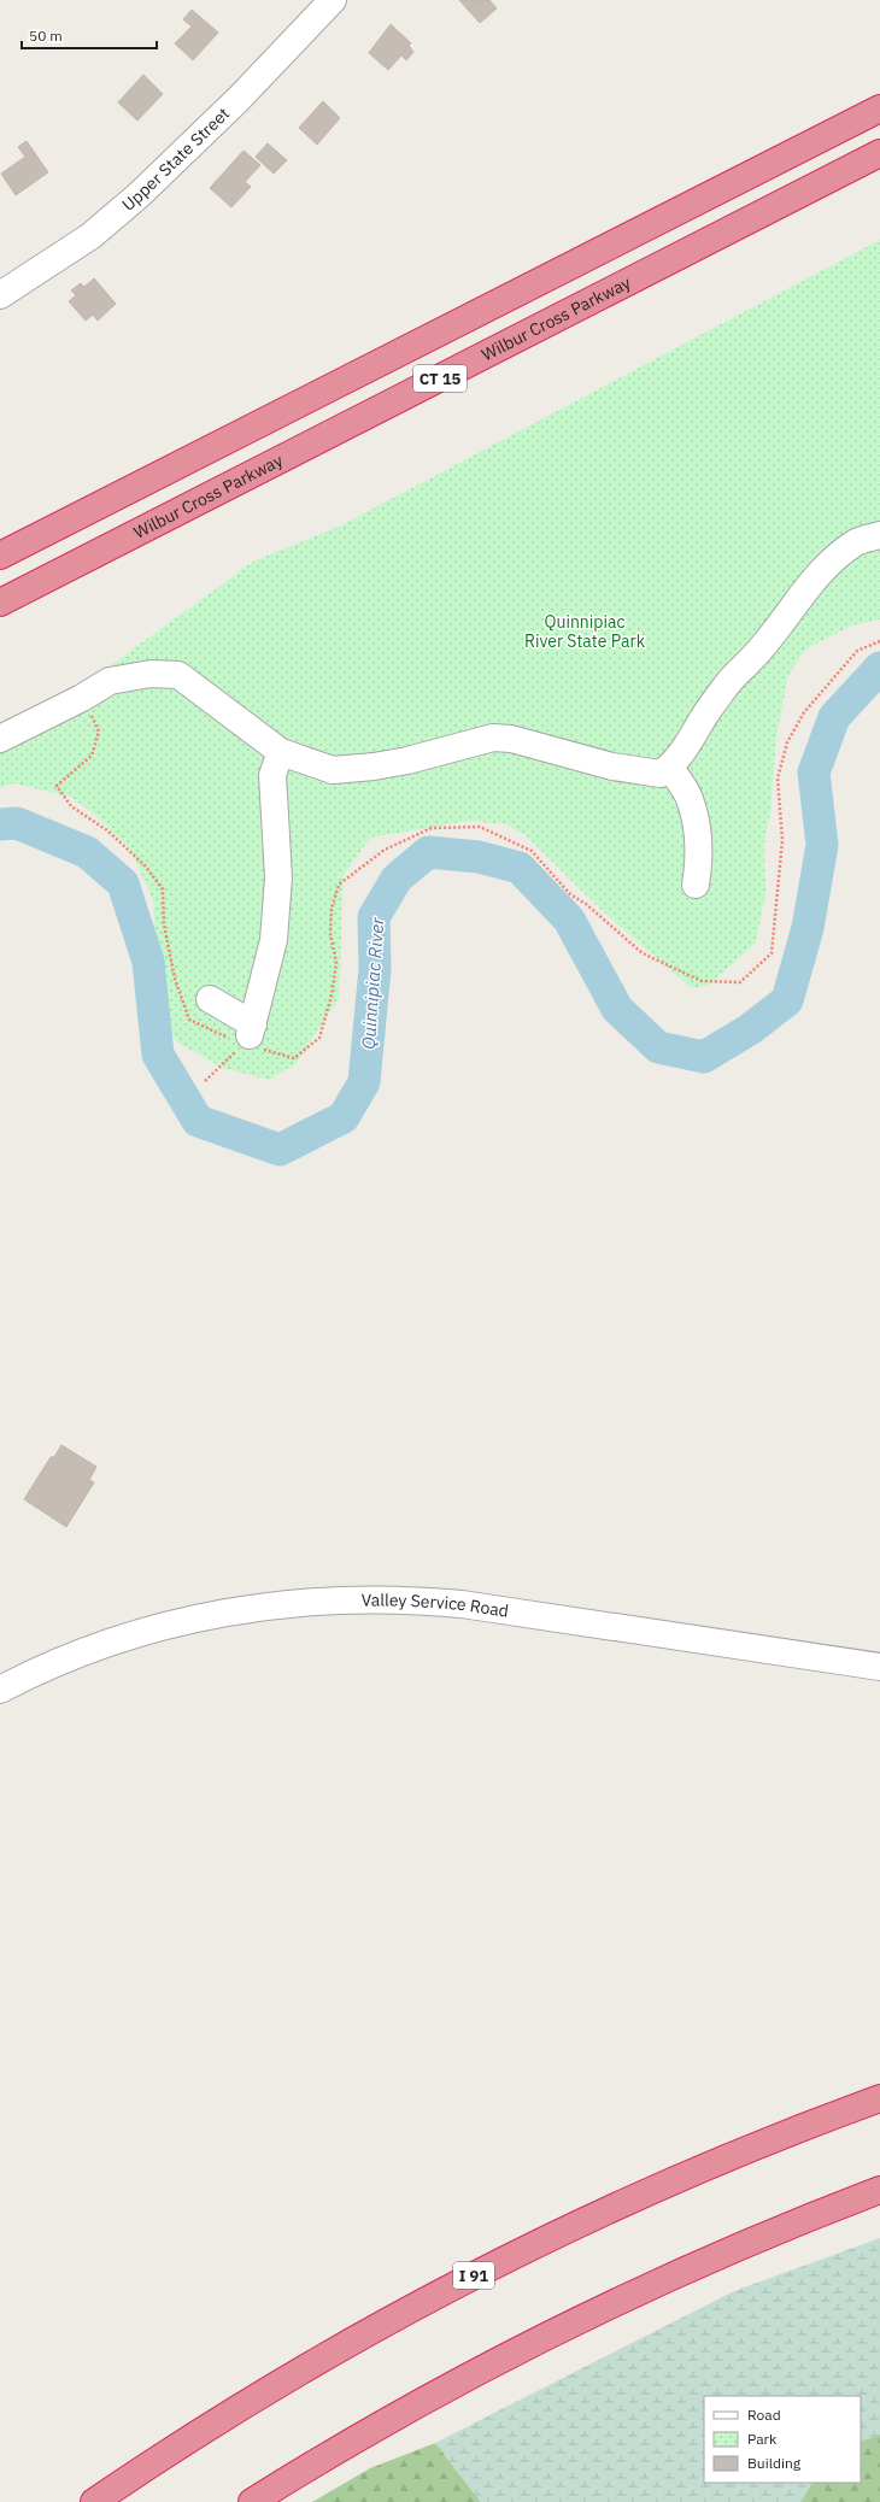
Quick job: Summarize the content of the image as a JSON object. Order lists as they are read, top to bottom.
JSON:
{
  "streets": {
    "highway": ["Wilbur Cross Parkway", "CT 15", "I 91"],
    "street": ["Upper State Street", "Valley Service Road"]
  },
  "water": ["Quinnipiac River"],
  "parks": ["Quinnipiac River State Park"],
  "legend": ["Road", "Park", "Building"],
  "scale_bar": "50 m"
}
